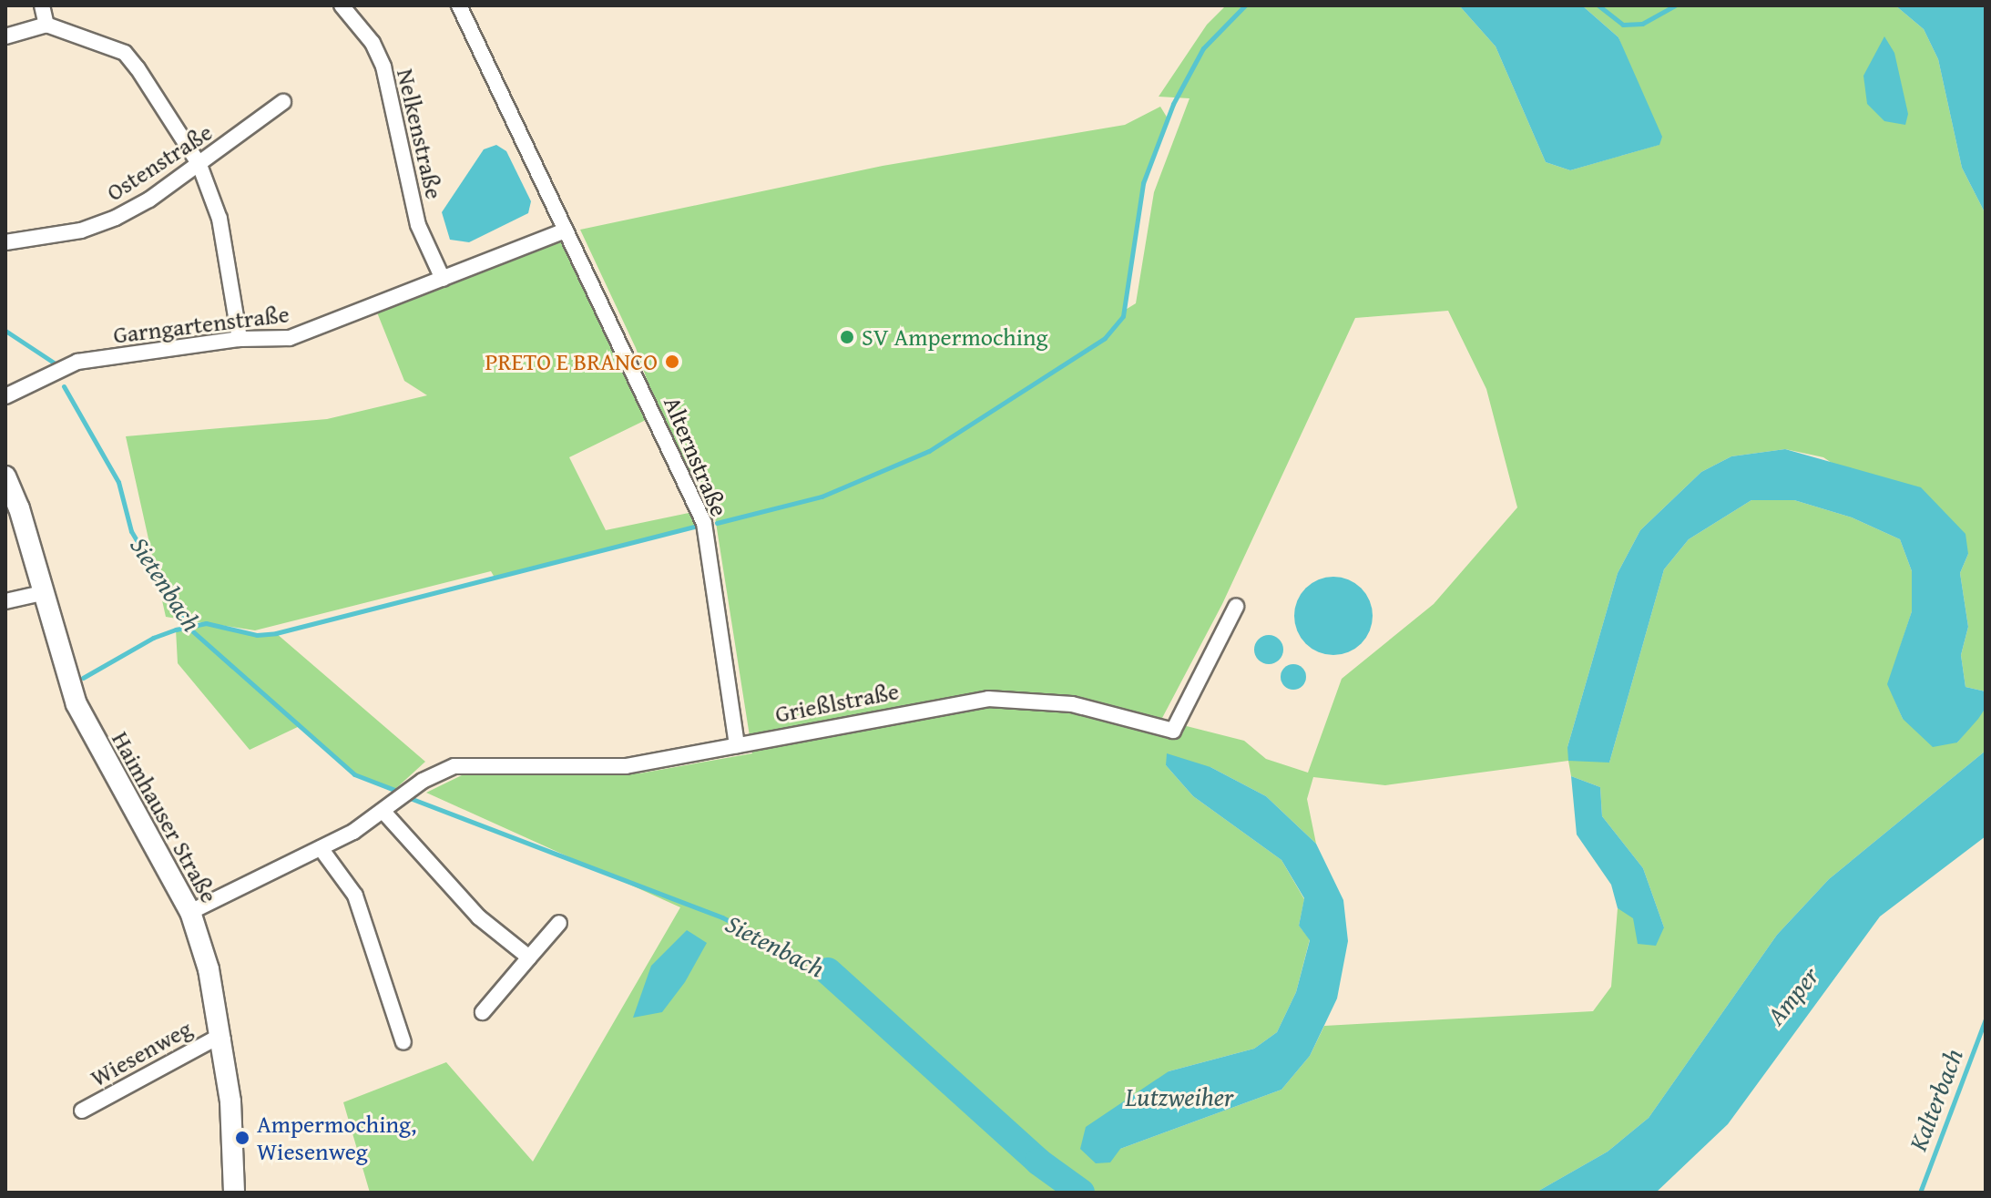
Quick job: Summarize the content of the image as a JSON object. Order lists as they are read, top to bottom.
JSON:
{
  "streets": {
    "main road": ["Haimhauser Straße"],
    "street": [
      "Nelkenstraße",
      "Ostenstraße",
      "Garngartenstraße",
      "Alternstraße",
      "Grießlstraße",
      "Wiesenweg"
    ]
  },
  "crossings": [
    ["Nelkenstraße", "Garngartenstraße"],
    ["Garngartenstraße", "Alternstraße"],
    ["Alternstraße", "Grießlstraße"],
    ["Grießlstraße", "Haimhauser Straße"],
    ["Haimhauser Straße", "Wiesenweg"]
  ],
  "water": [
    "Sietenbach",
    "Amper",
    "Lutzweiher",
    "Kalterbach"
  ],
  "places": ["SV Ampermoching", "PRETO E BRANCO", "Ampermoching, Wiesenweg"]
}
